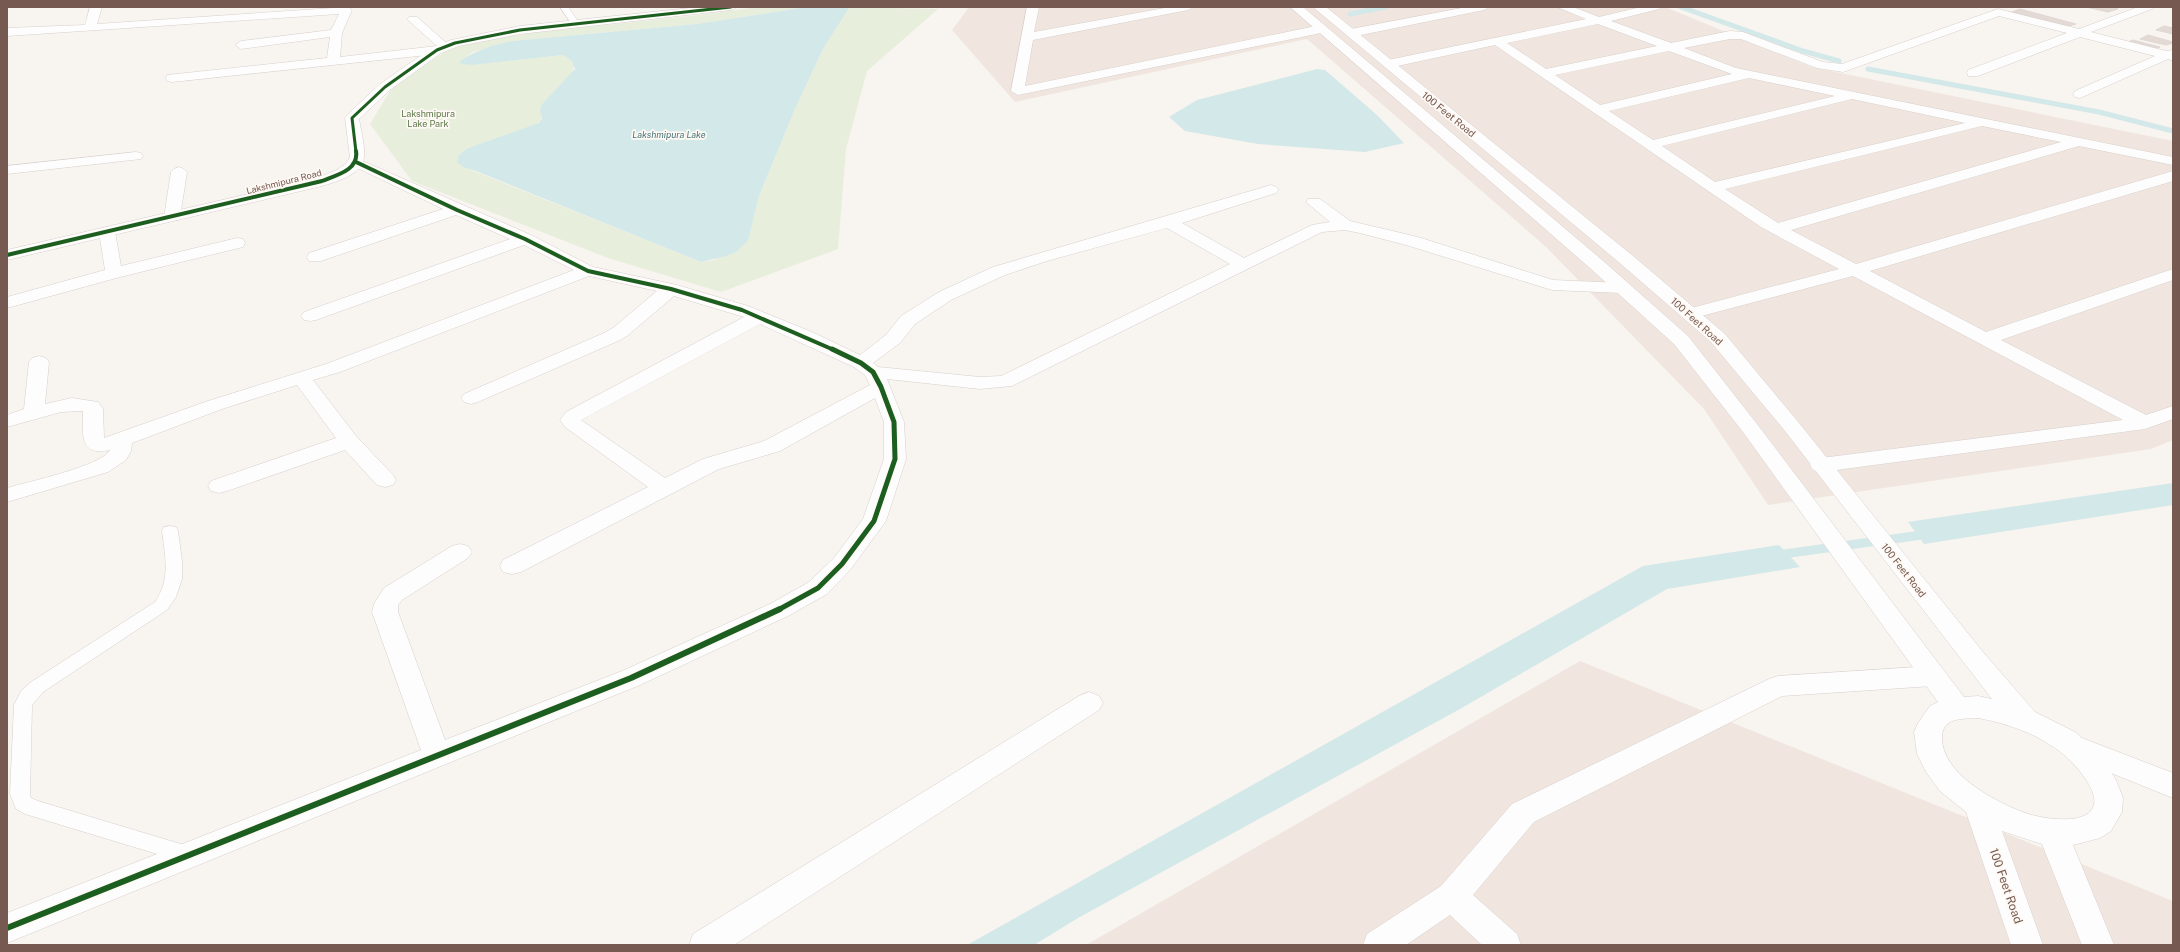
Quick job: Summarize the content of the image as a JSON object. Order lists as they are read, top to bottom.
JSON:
{
  "streets": {
    "street": ["100 Feet Road", "Lakshmipura Road"]
  },
  "water": ["Lakshmipura Lake"],
  "parks": ["Lakshmipura Lake Park"]
}
